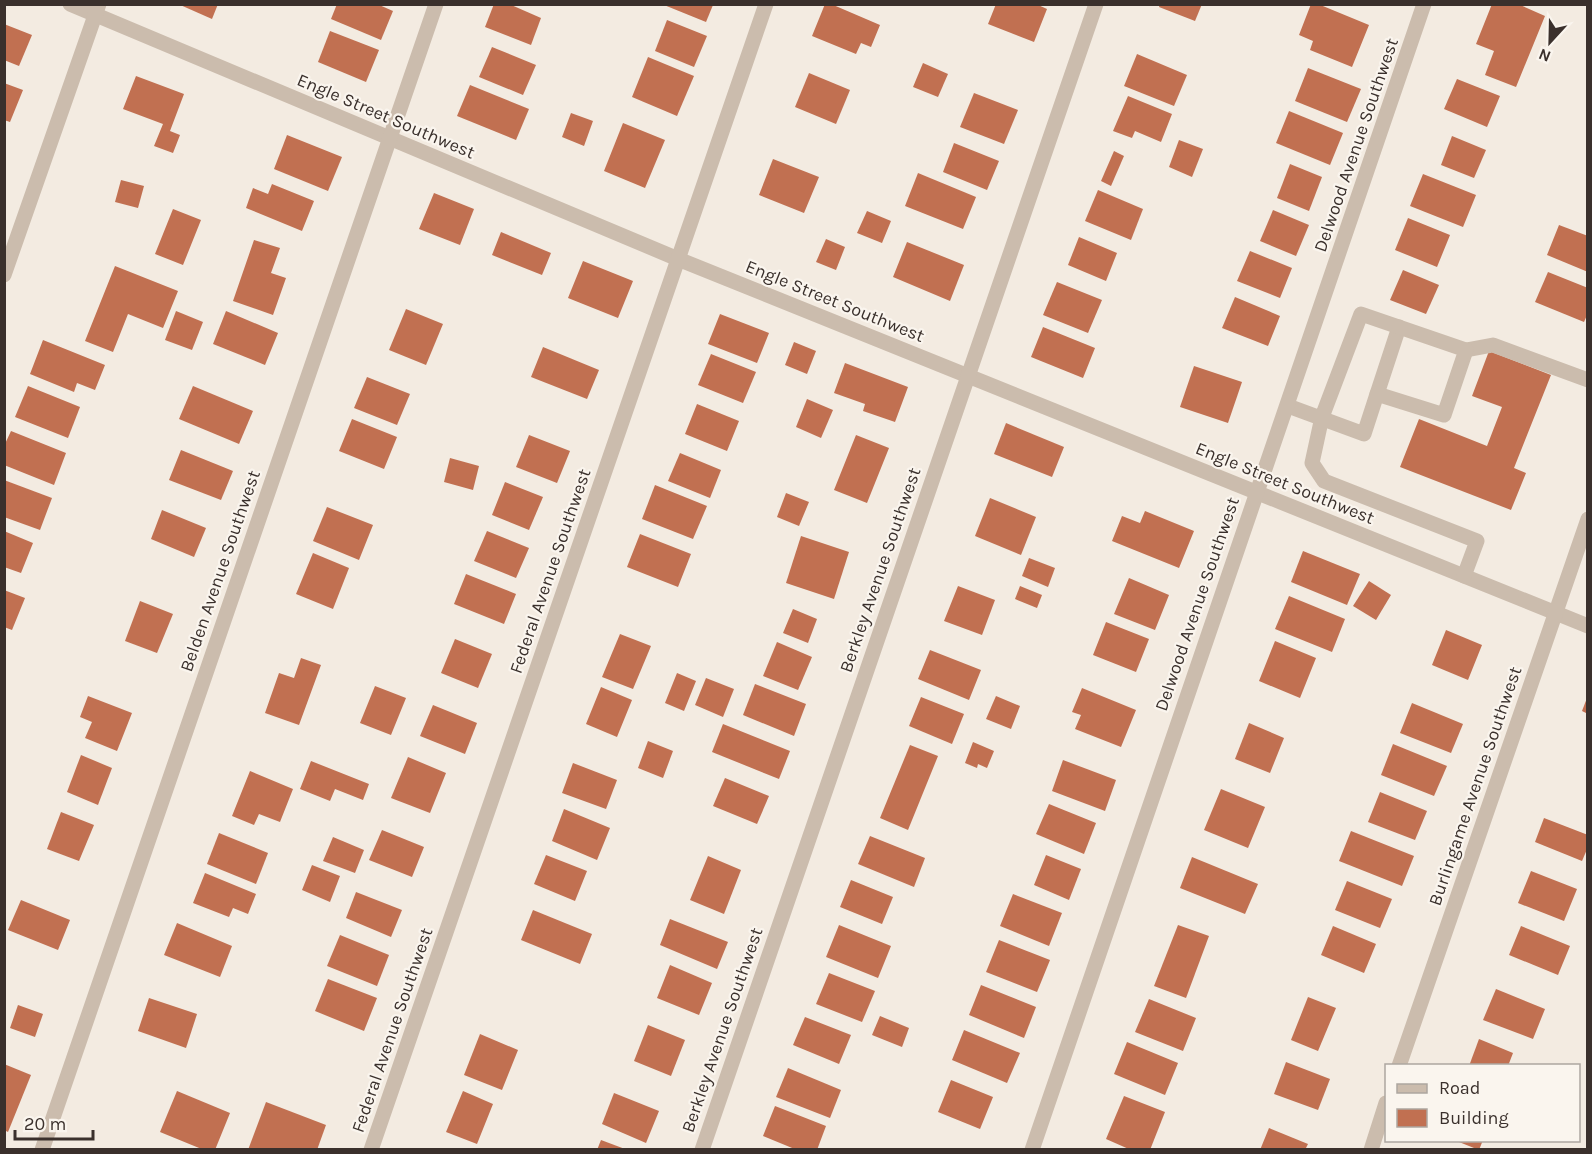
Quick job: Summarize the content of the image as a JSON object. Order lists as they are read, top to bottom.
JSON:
{
  "streets": {
    "street": [
      "Engle Street Southwest",
      "Delwood Avenue Southwest",
      "Berkley Avenue Southwest",
      "Belden Avenue Southwest",
      "Federal Avenue Southwest",
      "Burlingame Avenue Southwest"
    ]
  },
  "crossings": [
    ["Engle Street Southwest", "Delwood Avenue Southwest"],
    ["Engle Street Southwest", "Berkley Avenue Southwest"],
    ["Engle Street Southwest", "Belden Avenue Southwest"],
    ["Engle Street Southwest", "Federal Avenue Southwest"],
    ["Engle Street Southwest", "Burlingame Avenue Southwest"]
  ],
  "legend": ["Road", "Building"],
  "scale_bar": "20 m",
  "north": "bottom"
}
